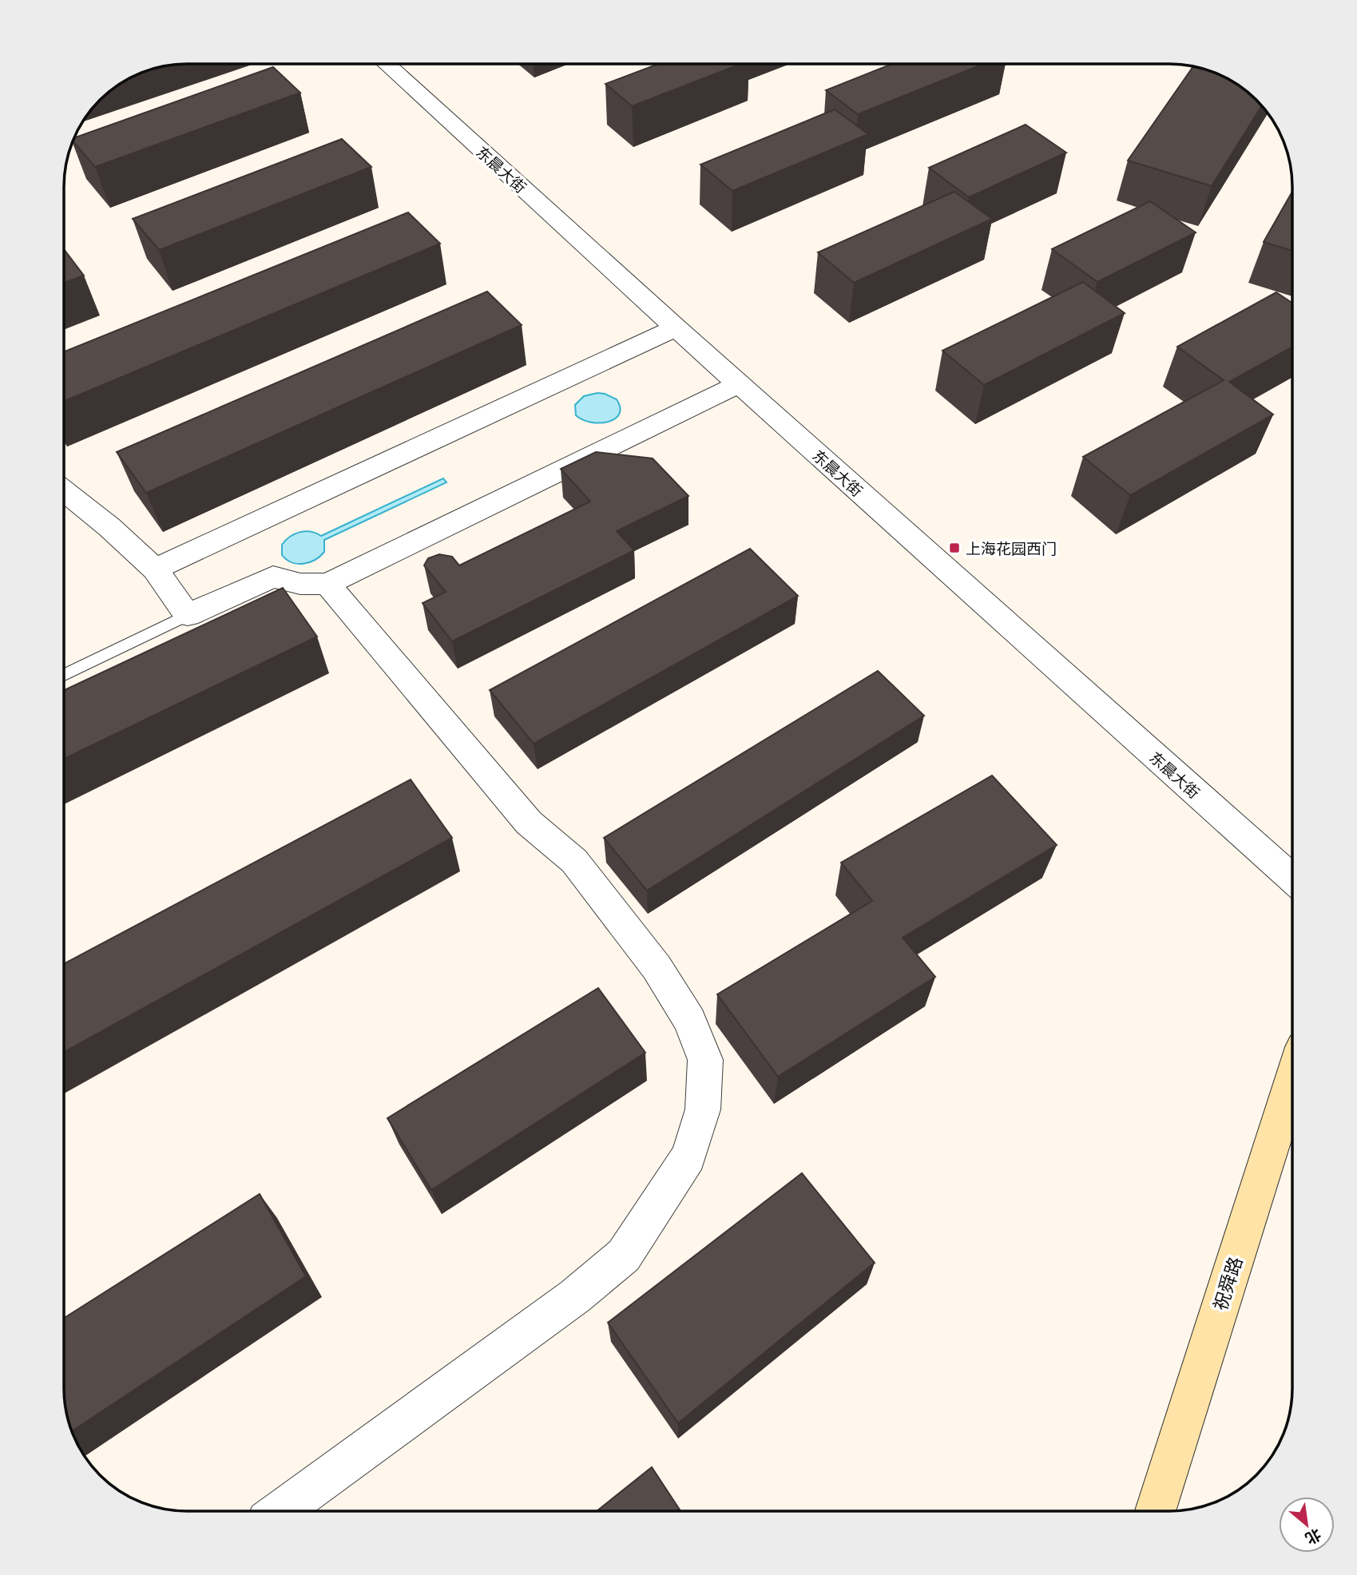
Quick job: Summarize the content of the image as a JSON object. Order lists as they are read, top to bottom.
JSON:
{
  "streets": {
    "main road": ["祝舜路"],
    "street": ["东晨大街"]
  },
  "places": {
    "transit": ["上海花园西门"]
  },
  "north": "bottom right"
}
